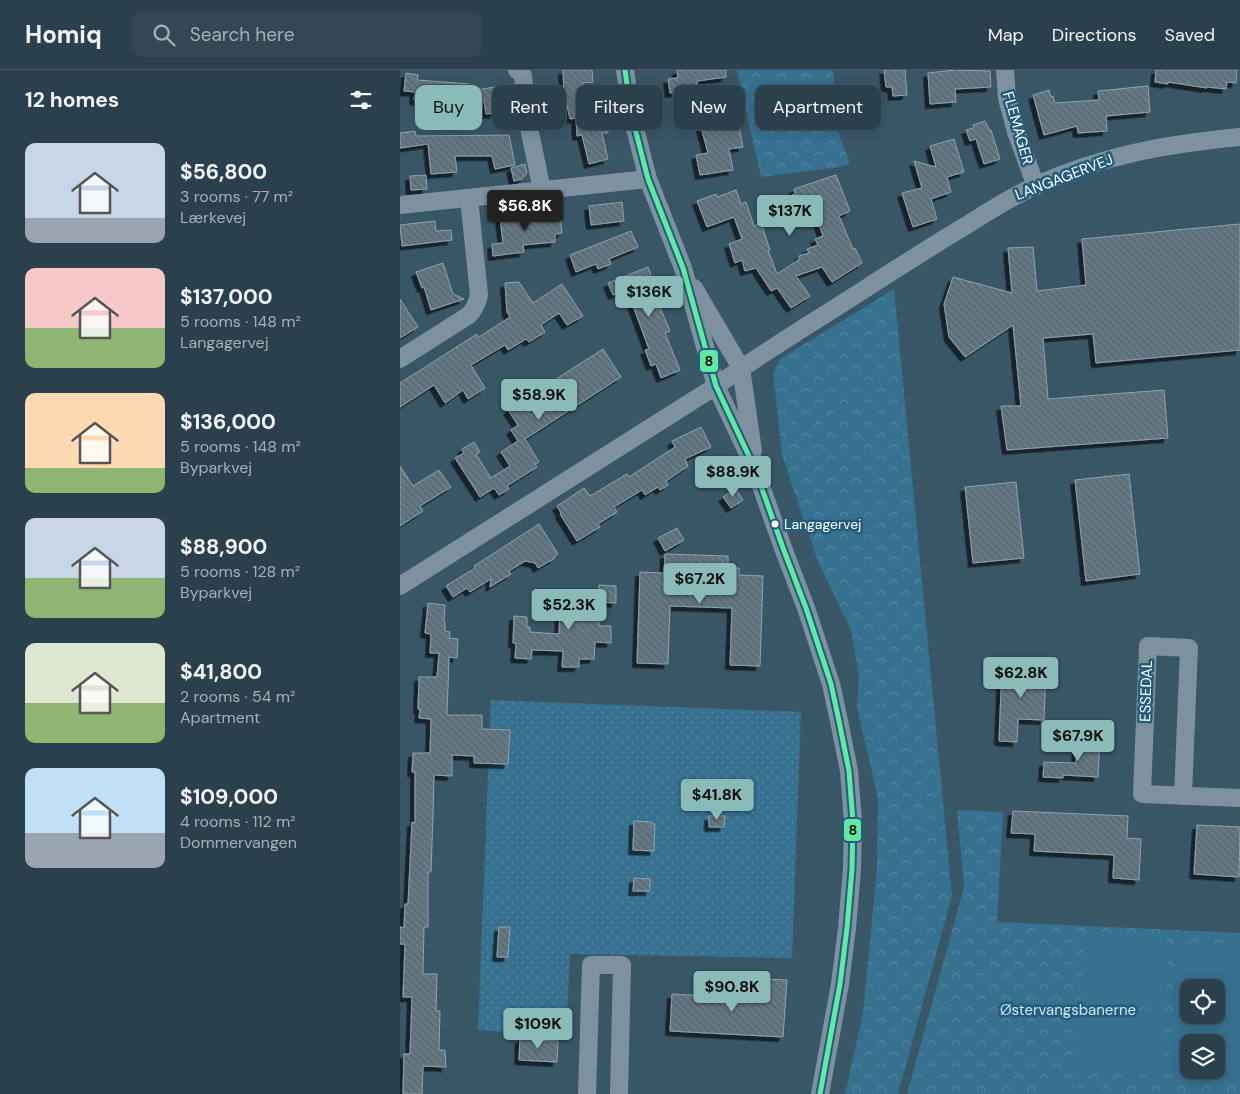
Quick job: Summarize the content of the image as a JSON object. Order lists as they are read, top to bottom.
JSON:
{
  "streets": {
    "street": ["FLEMAGER", "LANGAGERVEJ", "ESSEDAL"]
  },
  "crossings": [
    ["FLEMAGER", "LANGAGERVEJ"]
  ],
  "parks": ["Østervangsbanerne"],
  "places": ["Langagervej"],
  "lines": ["transit line 8"],
  "page": {
    "header": "Homiq",
    "search": "Search here",
    "nav": ["Map", "Directions", "Saved"],
    "heading": "12 homes",
    "chip": [
      "Buy",
      "Rent",
      "Filters",
      "New",
      "Apartment"
    ],
    "list": [
      {
        "name": "$56,800",
        "note": "3 rooms · 77 m² · Lærkevej"
      },
      {
        "name": "$137,000",
        "note": "5 rooms · 148 m² · Langagervej"
      },
      {
        "name": "$136,000",
        "note": "5 rooms · 148 m² · Byparkvej"
      },
      {
        "name": "$88,900",
        "note": "5 rooms · 128 m² · Byparkvej"
      },
      {
        "name": "$41,800",
        "note": "2 rooms · 54 m² · Apartment"
      },
      {
        "name": "$109,000",
        "note": "4 rooms · 112 m² · Dommervangen"
      }
    ],
    "price": [
      "$56.8K",
      "$137K",
      "$136K",
      "$58.9K",
      "$88.9K",
      "$67.2K",
      "$52.3K",
      "$62.8K",
      "$67.9K",
      "$41.8K",
      "$90.8K",
      "$109K"
    ]
  }
}
